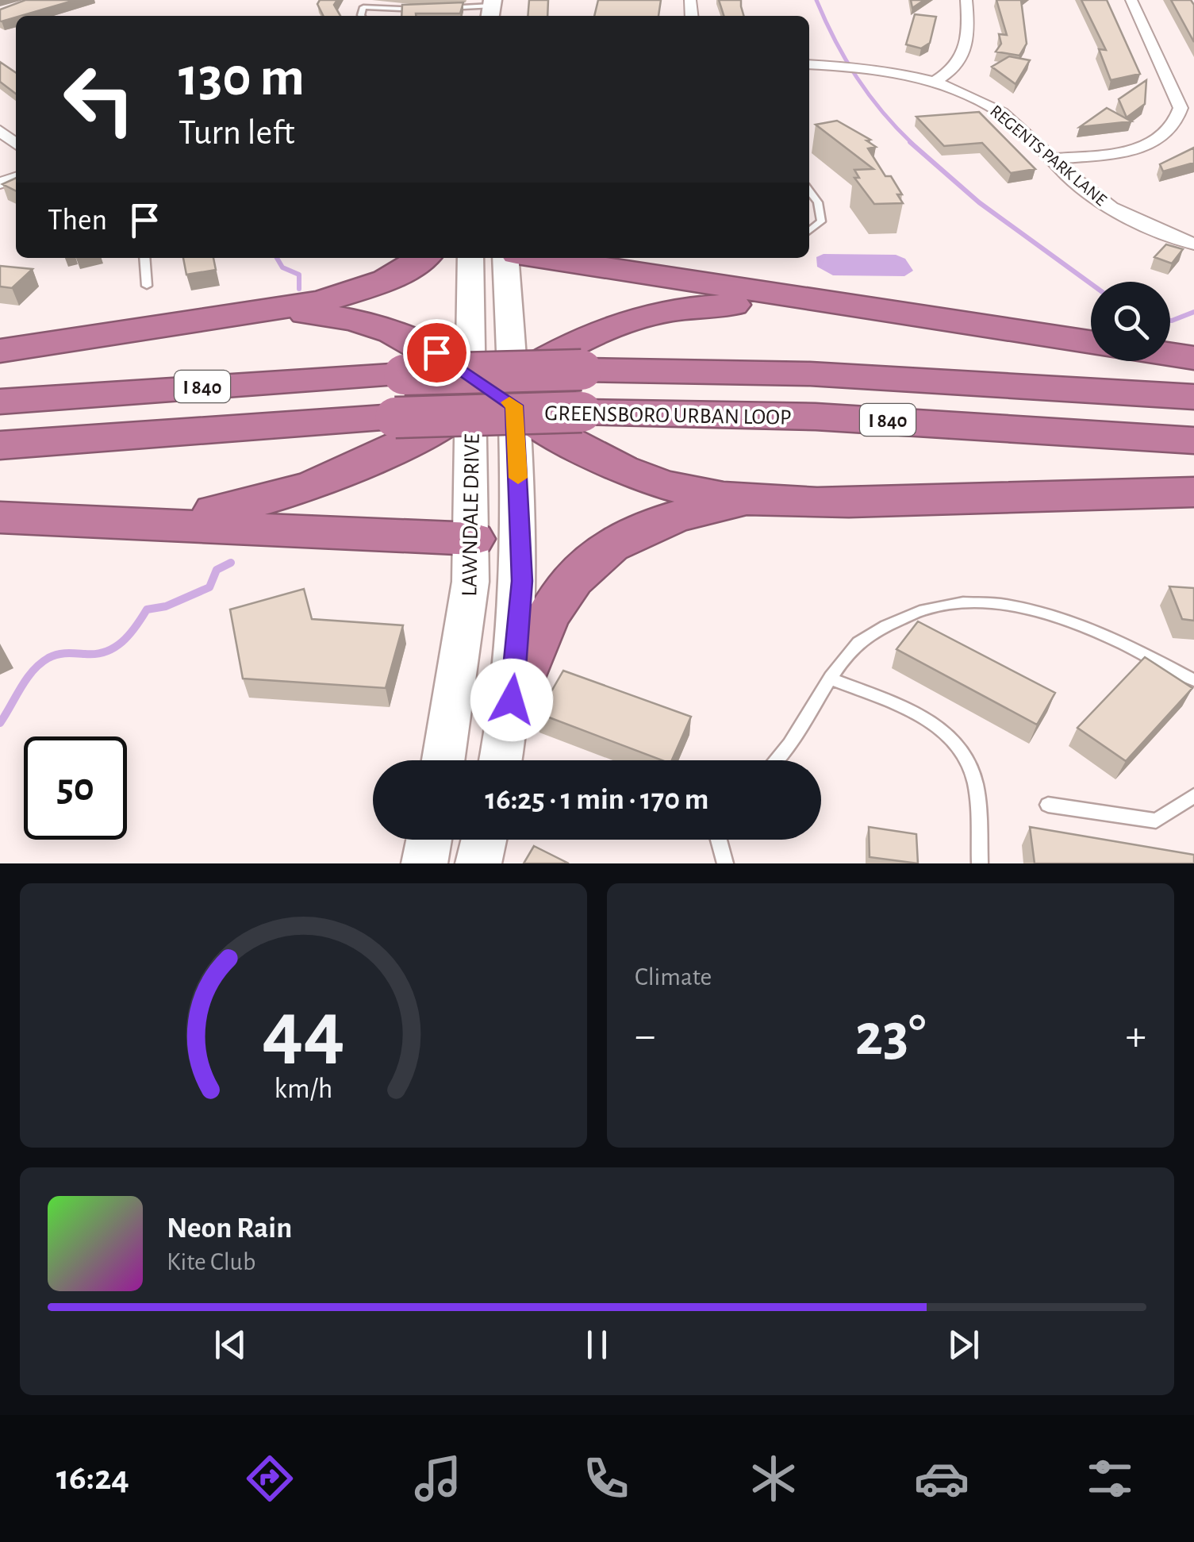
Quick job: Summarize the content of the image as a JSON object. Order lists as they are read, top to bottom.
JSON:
{
  "streets": {
    "highway": ["I 840", "GREENSBORO URBAN LOOP"],
    "main road": ["LAWNDALE DRIVE"],
    "street": ["REGENTS PARK LANE"]
  },
  "page": {
    "turn": ["130 m", "Turn left"],
    "then": "Then",
    "limit": "50",
    "trip": "16:25 · 1 min · 170 m",
    "tile": "Climate",
    "heat": ["−", "23°", "+"],
    "song": ["Neon Rain", "Kite Club"],
    "tabs": "16:24",
    "gauge": ["44", "km/h"]
  }
}
